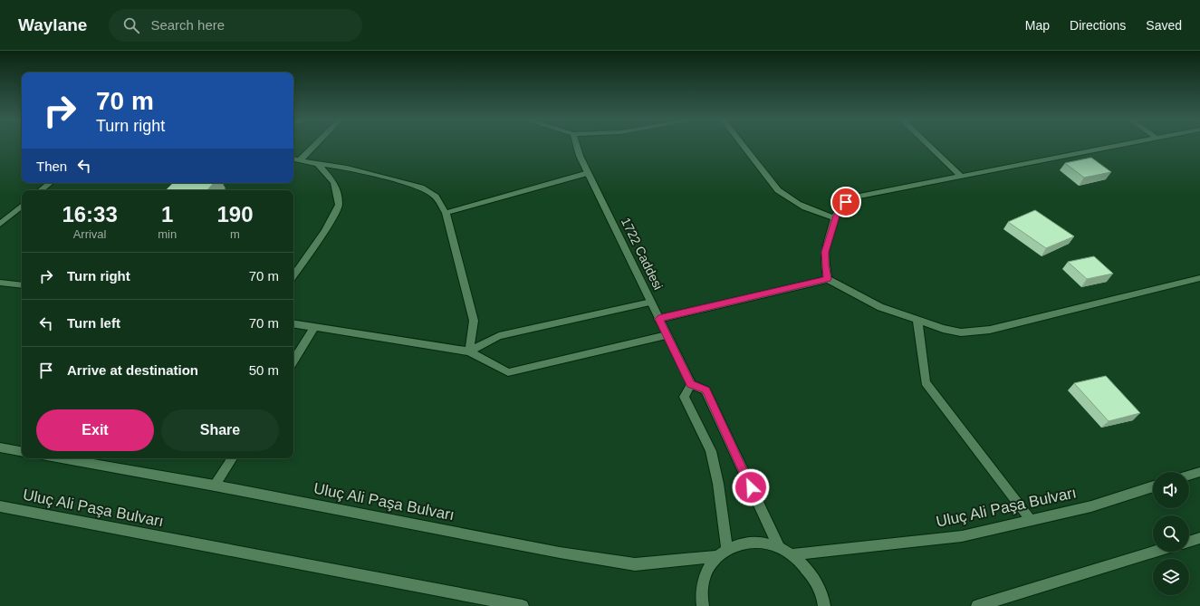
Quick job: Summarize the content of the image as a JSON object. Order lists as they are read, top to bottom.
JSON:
{
  "streets": {
    "street": ["1722 Caddesi", "Uluç Ali Paşa Bulvarı"]
  },
  "page": {
    "header": "Waylane",
    "search": "Search here",
    "nav": ["Map", "Directions", "Saved"],
    "turn": ["70 m", "Turn right"],
    "then": "Then",
    "eta": [
      "16:33",
      "Arrival",
      "1",
      "min",
      "190",
      "m"
    ],
    "list": [
      {
        "name": "Turn right",
        "value": "70 m"
      },
      {
        "name": "Turn left",
        "value": "70 m"
      },
      {
        "name": "Arrive at destination",
        "value": "50 m"
      }
    ],
    "buttons": ["Exit", "Share"]
  }
}
